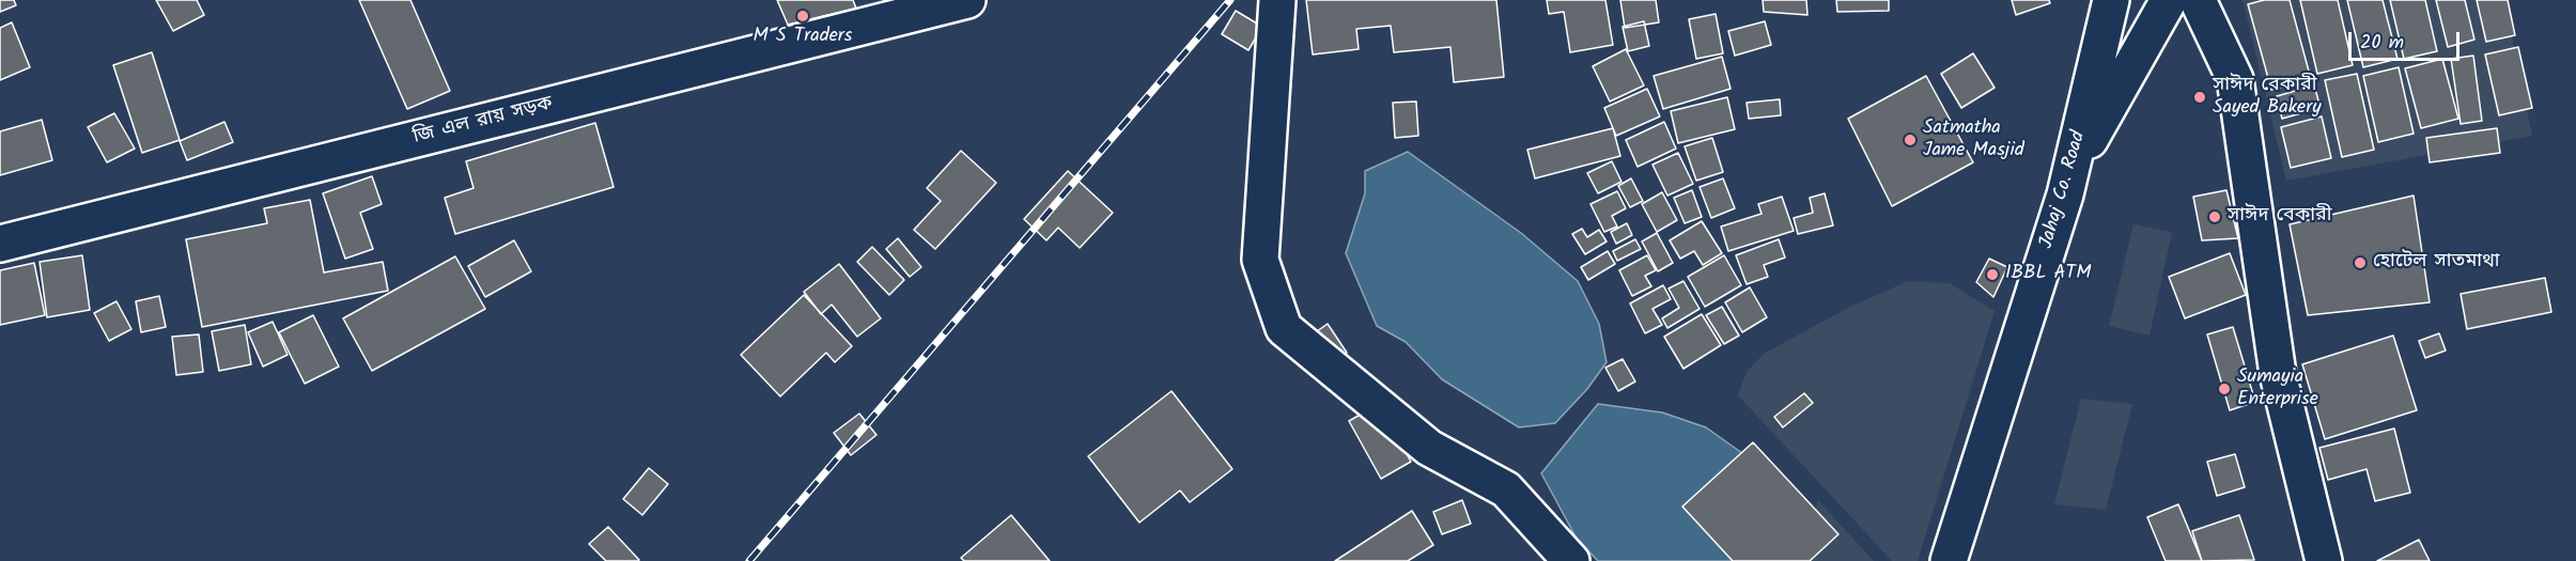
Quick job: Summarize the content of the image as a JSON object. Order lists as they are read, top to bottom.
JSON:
{
  "streets": {
    "main road": ["জি এল রায় সড়ক", "Jahaj Co. Road"]
  },
  "places": [
    "M S Traders",
    "সাঈদ বেকারী Sayed Bakery",
    "Satmatha Jame Masjid",
    "সাঈদ বেকারী",
    "হোটেল সাতমাথা",
    "IBBL ATM",
    "Sumayia Enterprise"
  ],
  "scale_bar": "20 m"
}
